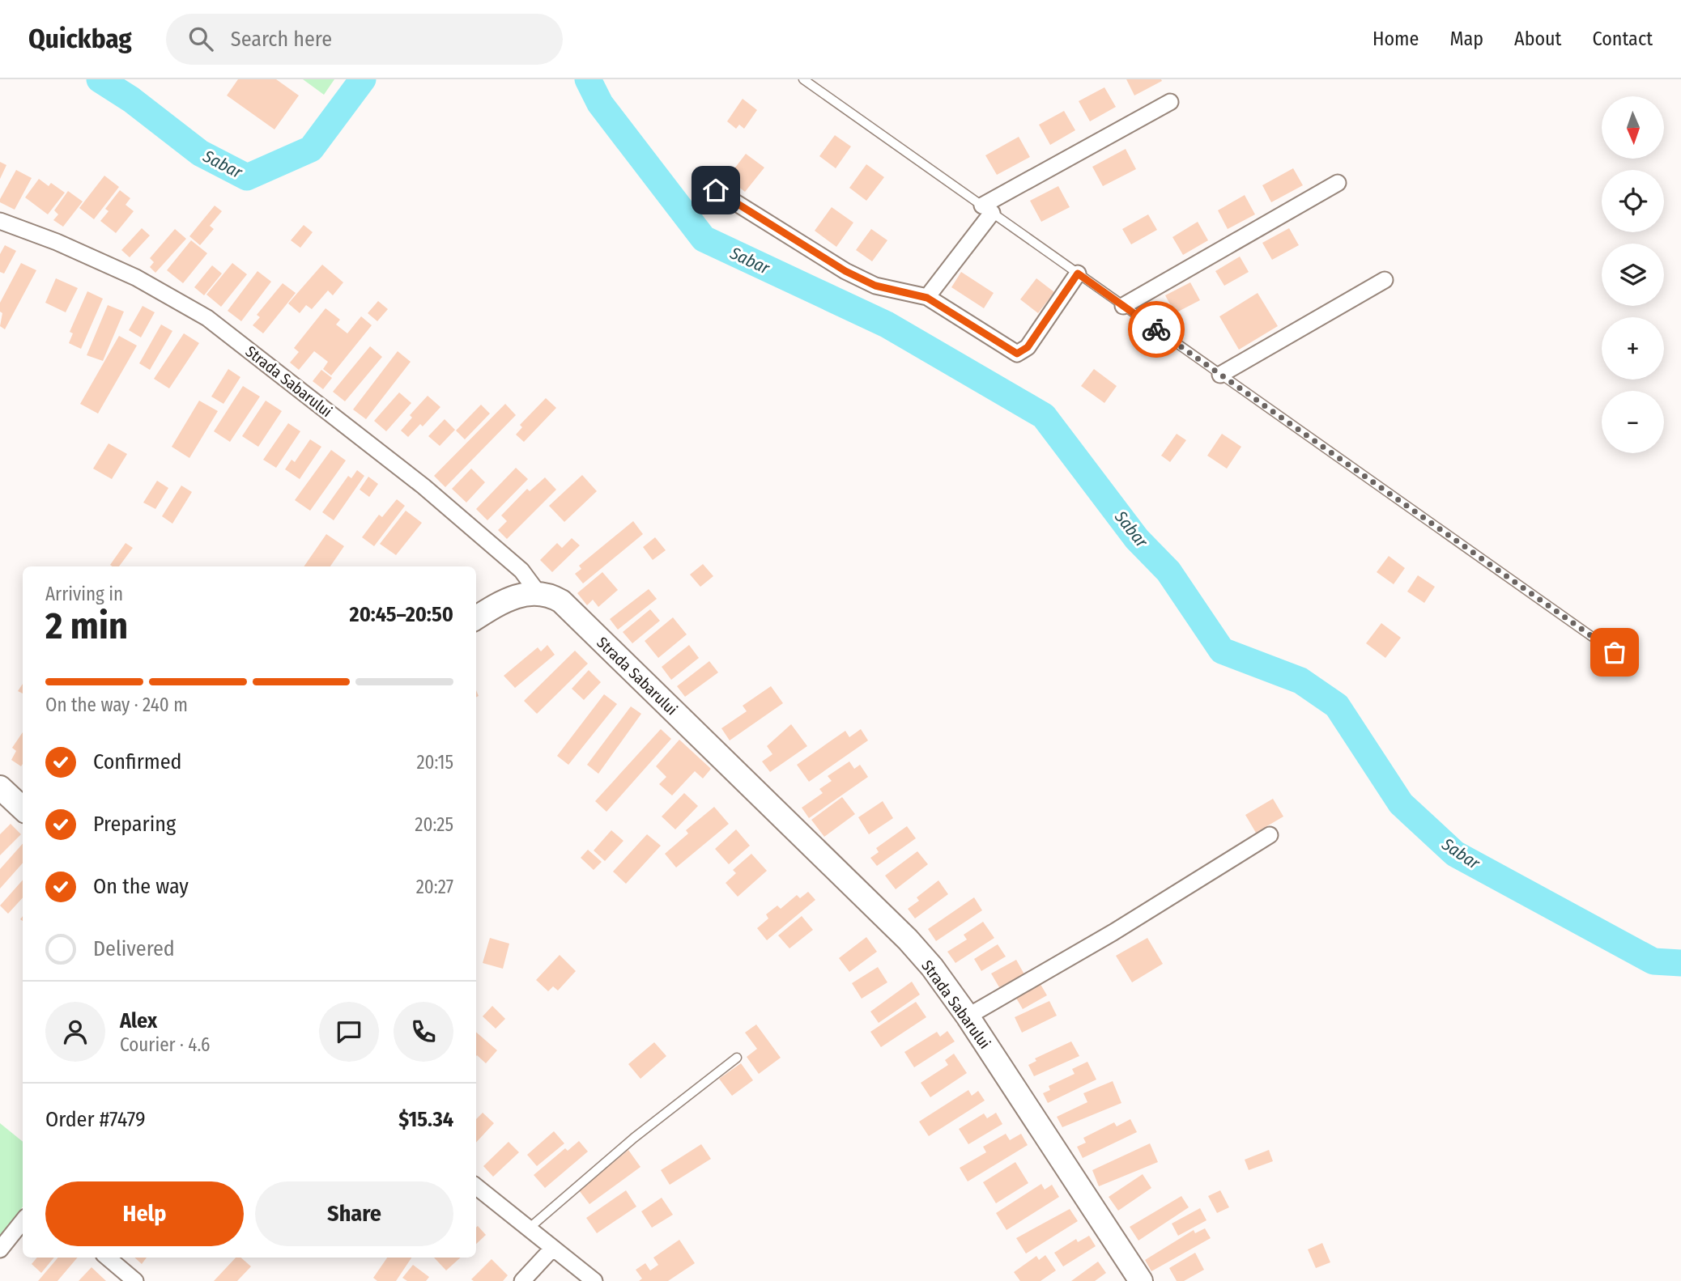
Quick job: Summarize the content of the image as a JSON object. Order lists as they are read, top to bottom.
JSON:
{
  "streets": {
    "main road": ["Strada Sabarului"]
  },
  "water": ["Sabar"],
  "north": "bottom",
  "page": {
    "header": "Quickbag",
    "search": "Search here",
    "nav": [
      "Home",
      "Map",
      "About",
      "Contact"
    ],
    "map_buttons": ["+", "−"],
    "heading": ["2 min", "Arriving in", "20:45–20:50"],
    "panel": [
      "Alex",
      "Courier · 4.6",
      "Order #7479",
      "$15.34"
    ],
    "bar": "On the way · 240 m",
    "list": [
      ["Confirmed", "20:15"],
      ["Preparing", "20:25"],
      ["On the way", "20:27"],
      "Delivered"
    ],
    "buttons": ["Help", "Share"]
  }
}
